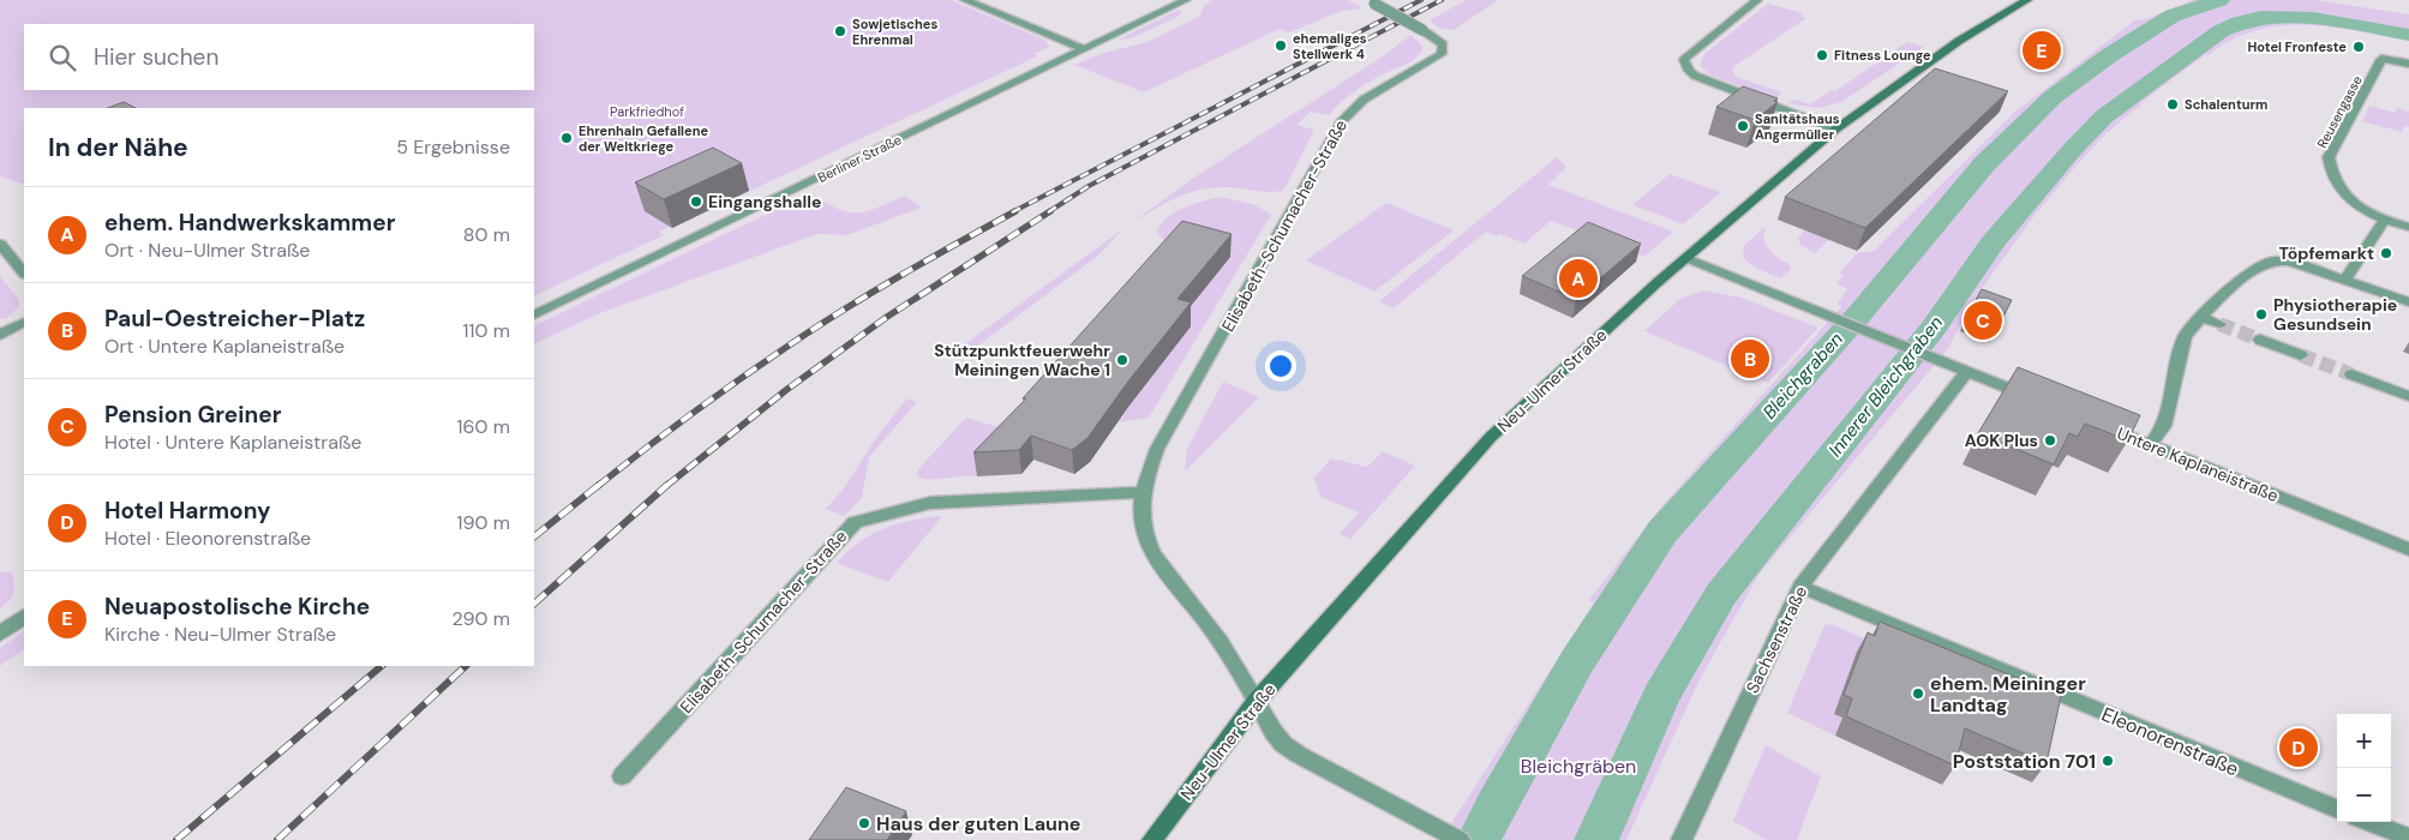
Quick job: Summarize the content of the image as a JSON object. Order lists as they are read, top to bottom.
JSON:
{
  "streets": {
    "main road": ["Neu-Ulmer Straße"],
    "street": [
      "Reusengasse",
      "Berliner Straße",
      "Elisabeth-Schumacher-Straße",
      "Untere Kaplaneistraße",
      "Sachsenstraße",
      "Eleonorenstraße"
    ]
  },
  "crossings": [
    ["Elisabeth-Schumacher-Straße", "Neu-Ulmer Straße"],
    ["Sachsenstraße", "Eleonorenstraße"]
  ],
  "water": ["Bleichgraben", "Innerer Bleichgraben"],
  "parks": ["Parkfriedhof", "Bleichgräben"],
  "places": [
    "Sowjetisches Ehrenmal",
    "ehemaliges Stellwerk 4",
    "Hotel Fronfeste",
    "Fitness Lounge",
    "Schalenturm",
    "Sanitätshaus Angermüller",
    "Ehrenhain Gefallene der Weltkriege",
    "Eingangshalle",
    "Töpfemarkt",
    "Physiotherapie Gesundsein",
    "Stützpunktfeuerwehr Meiningen Wache 1",
    "AOK Plus",
    "ehem. Meininger Landtag",
    "Poststation 701",
    "Haus der guten Laune"
  ],
  "page": {
    "search": "Hier suchen",
    "pins": [
      "E",
      "A",
      "C",
      "B",
      "D"
    ],
    "heading": ["In der Nähe", "5 Ergebnisse"],
    "list": [
      {
        "mark": "A",
        "name": "ehem. Handwerkskammer",
        "note": "Ort · Neu-Ulmer Straße",
        "value": "80 m"
      },
      {
        "mark": "B",
        "name": "Paul-Oestreicher-Platz",
        "note": "Ort · Untere Kaplaneistraße",
        "value": "110 m"
      },
      {
        "mark": "C",
        "name": "Pension Greiner",
        "note": "Hotel · Untere Kaplaneistraße",
        "value": "160 m"
      },
      {
        "mark": "D",
        "name": "Hotel Harmony",
        "note": "Hotel · Eleonorenstraße",
        "value": "190 m"
      },
      {
        "mark": "E",
        "name": "Neuapostolische Kirche",
        "note": "Kirche · Neu-Ulmer Straße",
        "value": "290 m"
      }
    ],
    "map_buttons": ["+", "−"]
  }
}
